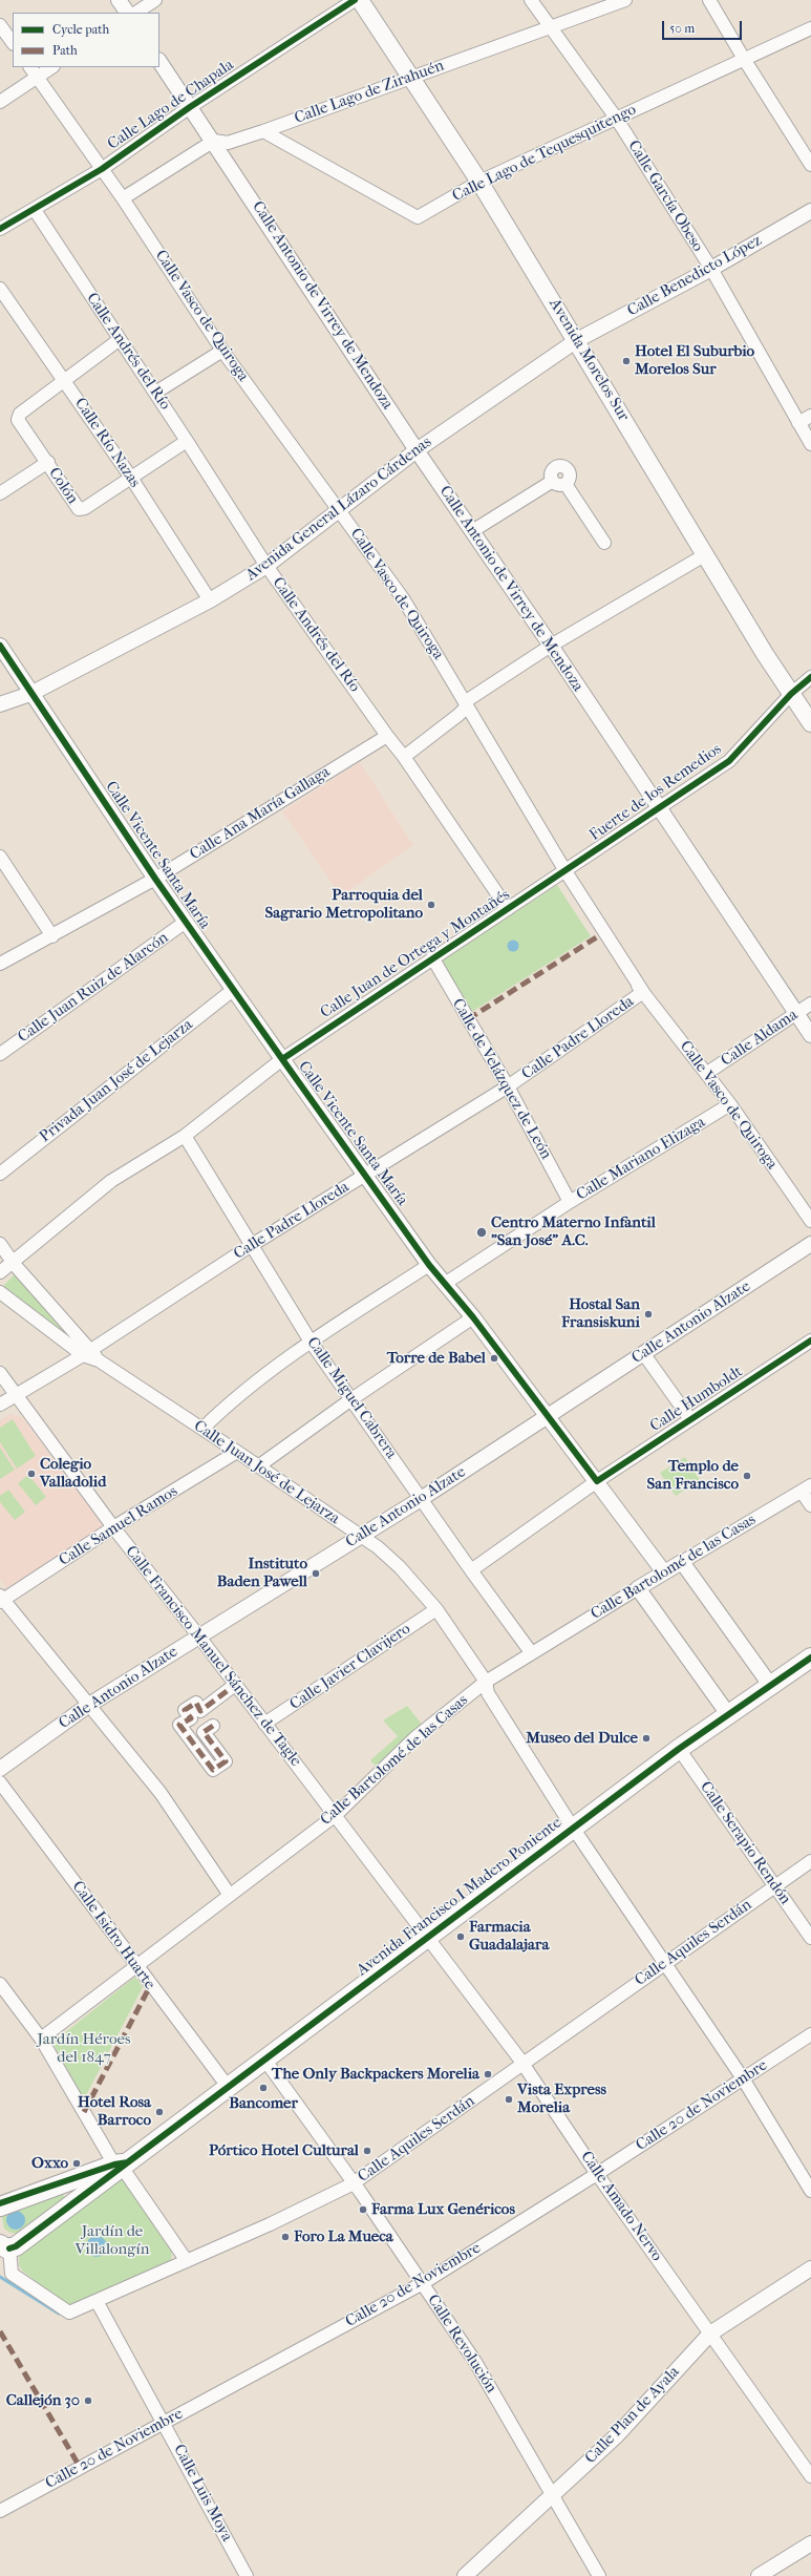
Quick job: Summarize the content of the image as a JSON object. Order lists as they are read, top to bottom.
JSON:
{
  "streets": {
    "main road": ["Avenida Morelos Sur", "Avenida Francisco I Madero Poniente"],
    "street": [
      "Calle Lago de Zirahuén",
      "Calle Lago de Chapala",
      "Calle Lago de Tequesquitengo",
      "Calle García Obeso",
      "Calle Benedicto López",
      "Calle Antonio de Virrey de Mendoza",
      "Calle Vasco de Quiroga",
      "Calle Andrés del Río",
      "Calle Río Nazas",
      "Colón",
      "Avenida General Lázaro Cárdenas",
      "Fuerte de los Remedios",
      "Calle Ana María Gallaga",
      "Calle Vicente Santa María",
      "Calle Juan de Ortega y Montañés",
      "Calle Juan Ruiz de Alarcón",
      "Calle Padre Lloreda",
      "Calle Aldama",
      "Calle de Velázquez de León",
      "Privada Juan José de Lejarza",
      "Calle Mariano Elizaga",
      "Calle Antonio Alzate",
      "Calle Miguel Cabrera",
      "Calle Humboldt",
      "Calle Juan José de Lejarza",
      "Calle Samuel Ramos",
      "Calle Bartolomé de las Casas",
      "Calle Francisco Manuel Sánchez de Tagle",
      "Calle Javier Clavijero",
      "Calle Serapio Rendón",
      "Calle Isidro Huarte",
      "Calle Aquiles Serdán",
      "Calle 20 de Noviembre",
      "Calle Amado Nervo",
      "Calle Revolución",
      "Calle Plan de Ayala",
      "Calle Luis Moya"
    ]
  },
  "crossings": [
    ["Calle Lago de Zirahuén", "Calle Lago de Tequesquitengo"],
    ["Calle Lago de Zirahuén", "Calle García Obeso"],
    ["Calle Lago de Zirahuén", "Calle Antonio de Virrey de Mendoza"],
    ["Calle Lago de Zirahuén", "Avenida Morelos Sur"],
    ["Calle Lago de Chapala", "Calle Antonio de Virrey de Mendoza"],
    ["Calle Lago de Chapala", "Calle Vasco de Quiroga"],
    ["Calle Lago de Chapala", "Calle Andrés del Río"],
    ["Calle Lago de Tequesquitengo", "Calle García Obeso"],
    ["Calle Lago de Tequesquitengo", "Avenida Morelos Sur"],
    ["Calle García Obeso", "Calle Benedicto López"],
    ["Calle Benedicto López", "Avenida Morelos Sur"],
    ["Calle Benedicto López", "Avenida General Lázaro Cárdenas"],
    ["Calle Antonio de Virrey de Mendoza", "Avenida General Lázaro Cárdenas"],
    ["Calle Antonio de Virrey de Mendoza", "Fuerte de los Remedios"],
    ["Calle Antonio de Virrey de Mendoza", "Calle Aldama"],
    ["Calle Vasco de Quiroga", "Avenida General Lázaro Cárdenas"],
    ["Calle Vasco de Quiroga", "Fuerte de los Remedios"],
    ["Calle Vasco de Quiroga", "Calle Juan de Ortega y Montañés"],
    ["Calle Vasco de Quiroga", "Calle Padre Lloreda"],
    ["Calle Vasco de Quiroga", "Calle Aldama"],
    ["Calle Vasco de Quiroga", "Calle Mariano Elizaga"],
    ["Calle Andrés del Río", "Avenida General Lázaro Cárdenas"],
    ["Calle Andrés del Río", "Calle Ana María Gallaga"],
    ["Calle Andrés del Río", "Calle Juan de Ortega y Montañés"],
    ["Avenida Morelos Sur", "Avenida General Lázaro Cárdenas"],
    ["Avenida Morelos Sur", "Fuerte de los Remedios"],
    ["Calle Río Nazas", "Colón"],
    ["Calle Río Nazas", "Avenida General Lázaro Cárdenas"],
    ["Avenida General Lázaro Cárdenas", "Calle Vicente Santa María"],
    ["Fuerte de los Remedios", "Calle Juan de Ortega y Montañés"],
    ["Calle Ana María Gallaga", "Calle Vicente Santa María"],
    ["Calle Vicente Santa María", "Calle Juan de Ortega y Montañés"],
    ["Calle Vicente Santa María", "Calle Juan Ruiz de Alarcón"],
    ["Calle Vicente Santa María", "Calle Padre Lloreda"],
    ["Calle Vicente Santa María", "Privada Juan José de Lejarza"],
    ["Calle Vicente Santa María", "Calle Mariano Elizaga"],
    ["Calle Vicente Santa María", "Calle Antonio Alzate"],
    ["Calle Vicente Santa María", "Calle Humboldt"],
    ["Calle Vicente Santa María", "Calle Bartolomé de las Casas"],
    ["Calle Juan de Ortega y Montañés", "Calle de Velázquez de León"],
    ["Calle Juan de Ortega y Montañés", "Calle Miguel Cabrera"],
    ["Calle Juan de Ortega y Montañés", "Calle Juan José de Lejarza"],
    ["Calle Padre Lloreda", "Calle de Velázquez de León"],
    ["Calle Padre Lloreda", "Calle Miguel Cabrera"],
    ["Calle Padre Lloreda", "Calle Juan José de Lejarza"],
    ["Calle Padre Lloreda", "Calle Francisco Manuel Sánchez de Tagle"],
    ["Calle de Velázquez de León", "Calle Mariano Elizaga"],
    ["Calle Antonio Alzate", "Calle Miguel Cabrera"],
    ["Calle Antonio Alzate", "Calle Juan José de Lejarza"],
    ["Calle Antonio Alzate", "Calle Francisco Manuel Sánchez de Tagle"],
    ["Calle Miguel Cabrera", "Calle Humboldt"],
    ["Calle Miguel Cabrera", "Calle Bartolomé de las Casas"],
    ["Calle Juan José de Lejarza", "Calle Samuel Ramos"],
    ["Calle Juan José de Lejarza", "Calle Bartolomé de las Casas"],
    ["Calle Juan José de Lejarza", "Calle Javier Clavijero"],
    ["Calle Juan José de Lejarza", "Avenida Francisco I Madero Poniente"],
    ["Calle Juan José de Lejarza", "Calle Aquiles Serdán"],
    ["Calle Juan José de Lejarza", "Calle 20 de Noviembre"],
    ["Calle Samuel Ramos", "Calle Francisco Manuel Sánchez de Tagle"],
    ["Calle Bartolomé de las Casas", "Calle Francisco Manuel Sánchez de Tagle"],
    ["Calle Bartolomé de las Casas", "Calle Isidro Huarte"],
    ["Calle Francisco Manuel Sánchez de Tagle", "Calle Javier Clavijero"],
    ["Calle Francisco Manuel Sánchez de Tagle", "Avenida Francisco I Madero Poniente"],
    ["Calle Francisco Manuel Sánchez de Tagle", "Calle Amado Nervo"],
    ["Calle Serapio Rendón", "Avenida Francisco I Madero Poniente"],
    ["Calle Serapio Rendón", "Calle Aquiles Serdán"],
    ["Avenida Francisco I Madero Poniente", "Calle Isidro Huarte"],
    ["Avenida Francisco I Madero Poniente", "Calle Aquiles Serdán"],
    ["Avenida Francisco I Madero Poniente", "Calle Amado Nervo"],
    ["Avenida Francisco I Madero Poniente", "Calle Revolución"],
    ["Calle Aquiles Serdán", "Calle Amado Nervo"],
    ["Calle Aquiles Serdán", "Calle Revolución"],
    ["Calle Aquiles Serdán", "Calle Luis Moya"],
    ["Calle 20 de Noviembre", "Calle Amado Nervo"],
    ["Calle 20 de Noviembre", "Calle Revolución"],
    ["Calle 20 de Noviembre", "Calle Luis Moya"],
    ["Calle Amado Nervo", "Calle Plan de Ayala"],
    ["Calle Revolución", "Calle Plan de Ayala"]
  ],
  "parks": ["Jardín Héroes del 1847", "Jardín de Villalongín"],
  "places": [
    "Hotel El Suburbio Morelos Sur",
    "Parroquia del Sagrario Metropolitano",
    "Centro Materno Infantil \"San José\" A.C.",
    "Hostal San Fransiskuni",
    "Torre de Babel",
    "Colegio Valladolid",
    "Templo de San Francisco",
    "Instituto Baden Pawell",
    "Museo del Dulce",
    "Farmacia Guadalajara",
    "The Only Backpackers Morelia",
    "Bancomer",
    "Vista Express Morelia",
    "Hotel Rosa Barroco",
    "Pórtico Hotel Cultural",
    "Oxxo",
    "Farma Lux Genéricos",
    "Foro La Mueca",
    "Callejón 30"
  ],
  "legend": ["Cycle path", "Path"],
  "scale_bar": "50 m"
}
